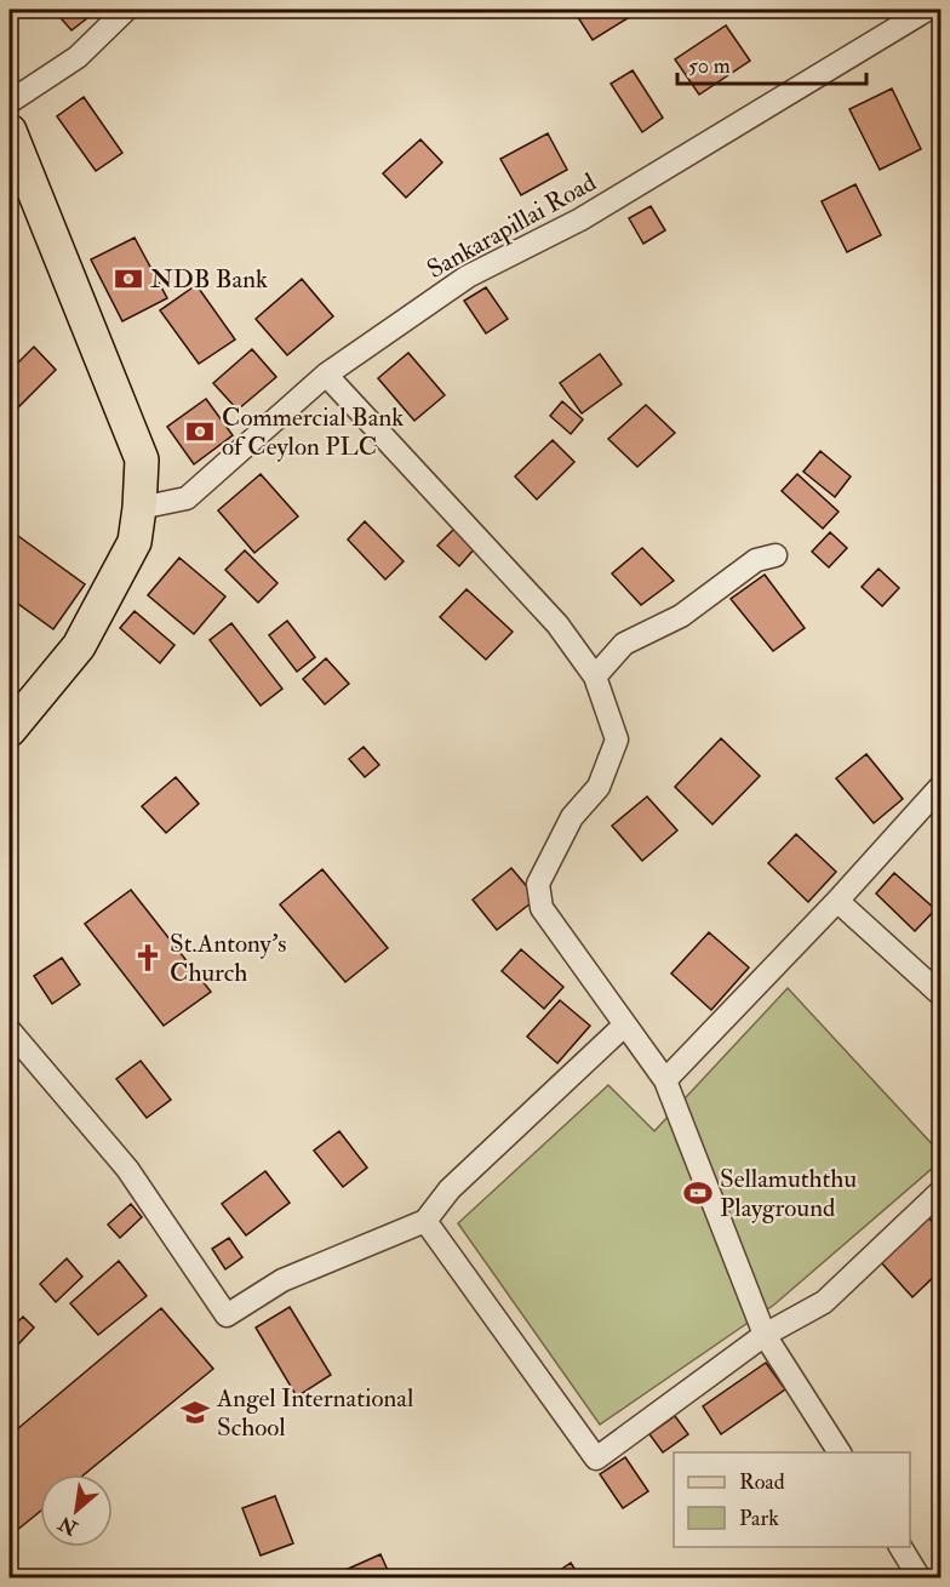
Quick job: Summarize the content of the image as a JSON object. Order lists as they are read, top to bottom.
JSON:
{
  "streets": {
    "street": ["Sankarapillai Road"]
  },
  "places": {
    "bank": ["NDB Bank", "Commercial Bank of Ceylon PLC"],
    "church": ["St.Antony's Church"],
    "sports": ["Sellamuththu Playground"],
    "school or university": ["Angel International School"]
  },
  "legend": ["Road", "Park"],
  "scale_bar": "50 m",
  "north": "bottom left"
}
